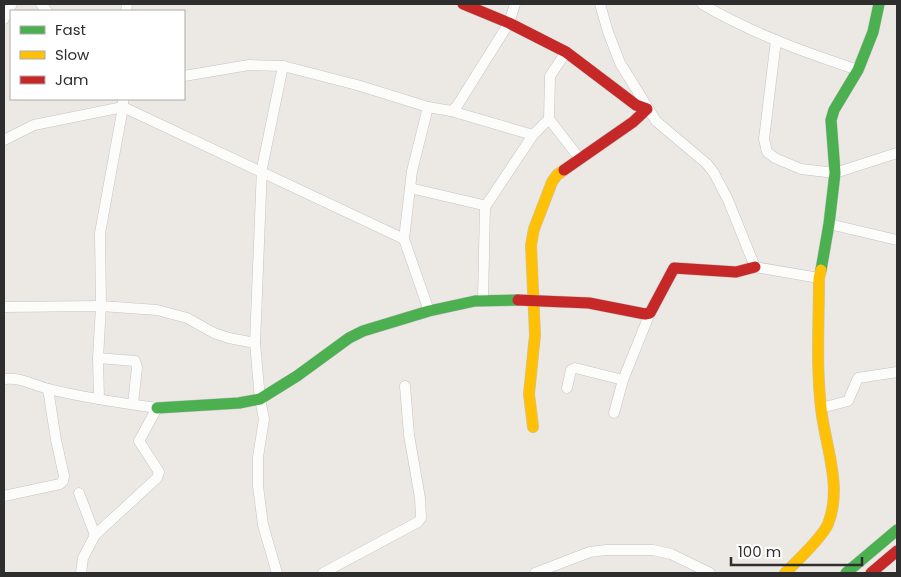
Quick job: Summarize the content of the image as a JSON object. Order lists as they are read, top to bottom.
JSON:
{
  "legend": ["Fast", "Slow", "Jam"],
  "scale_bar": "100 m"
}
